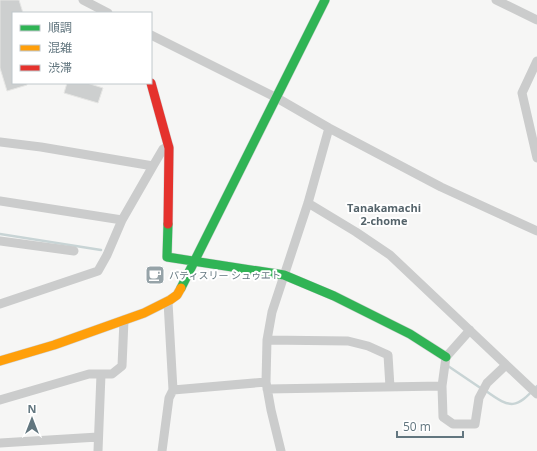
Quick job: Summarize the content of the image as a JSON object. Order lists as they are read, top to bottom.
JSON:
{
  "districts": ["Tanakamachi 2-chome"],
  "places": {
    "cafe": ["パティスリー シュゥエト"]
  },
  "legend": ["順調", "混雑", "渋滞"],
  "scale_bar": "50 m",
  "north": "top"
}
